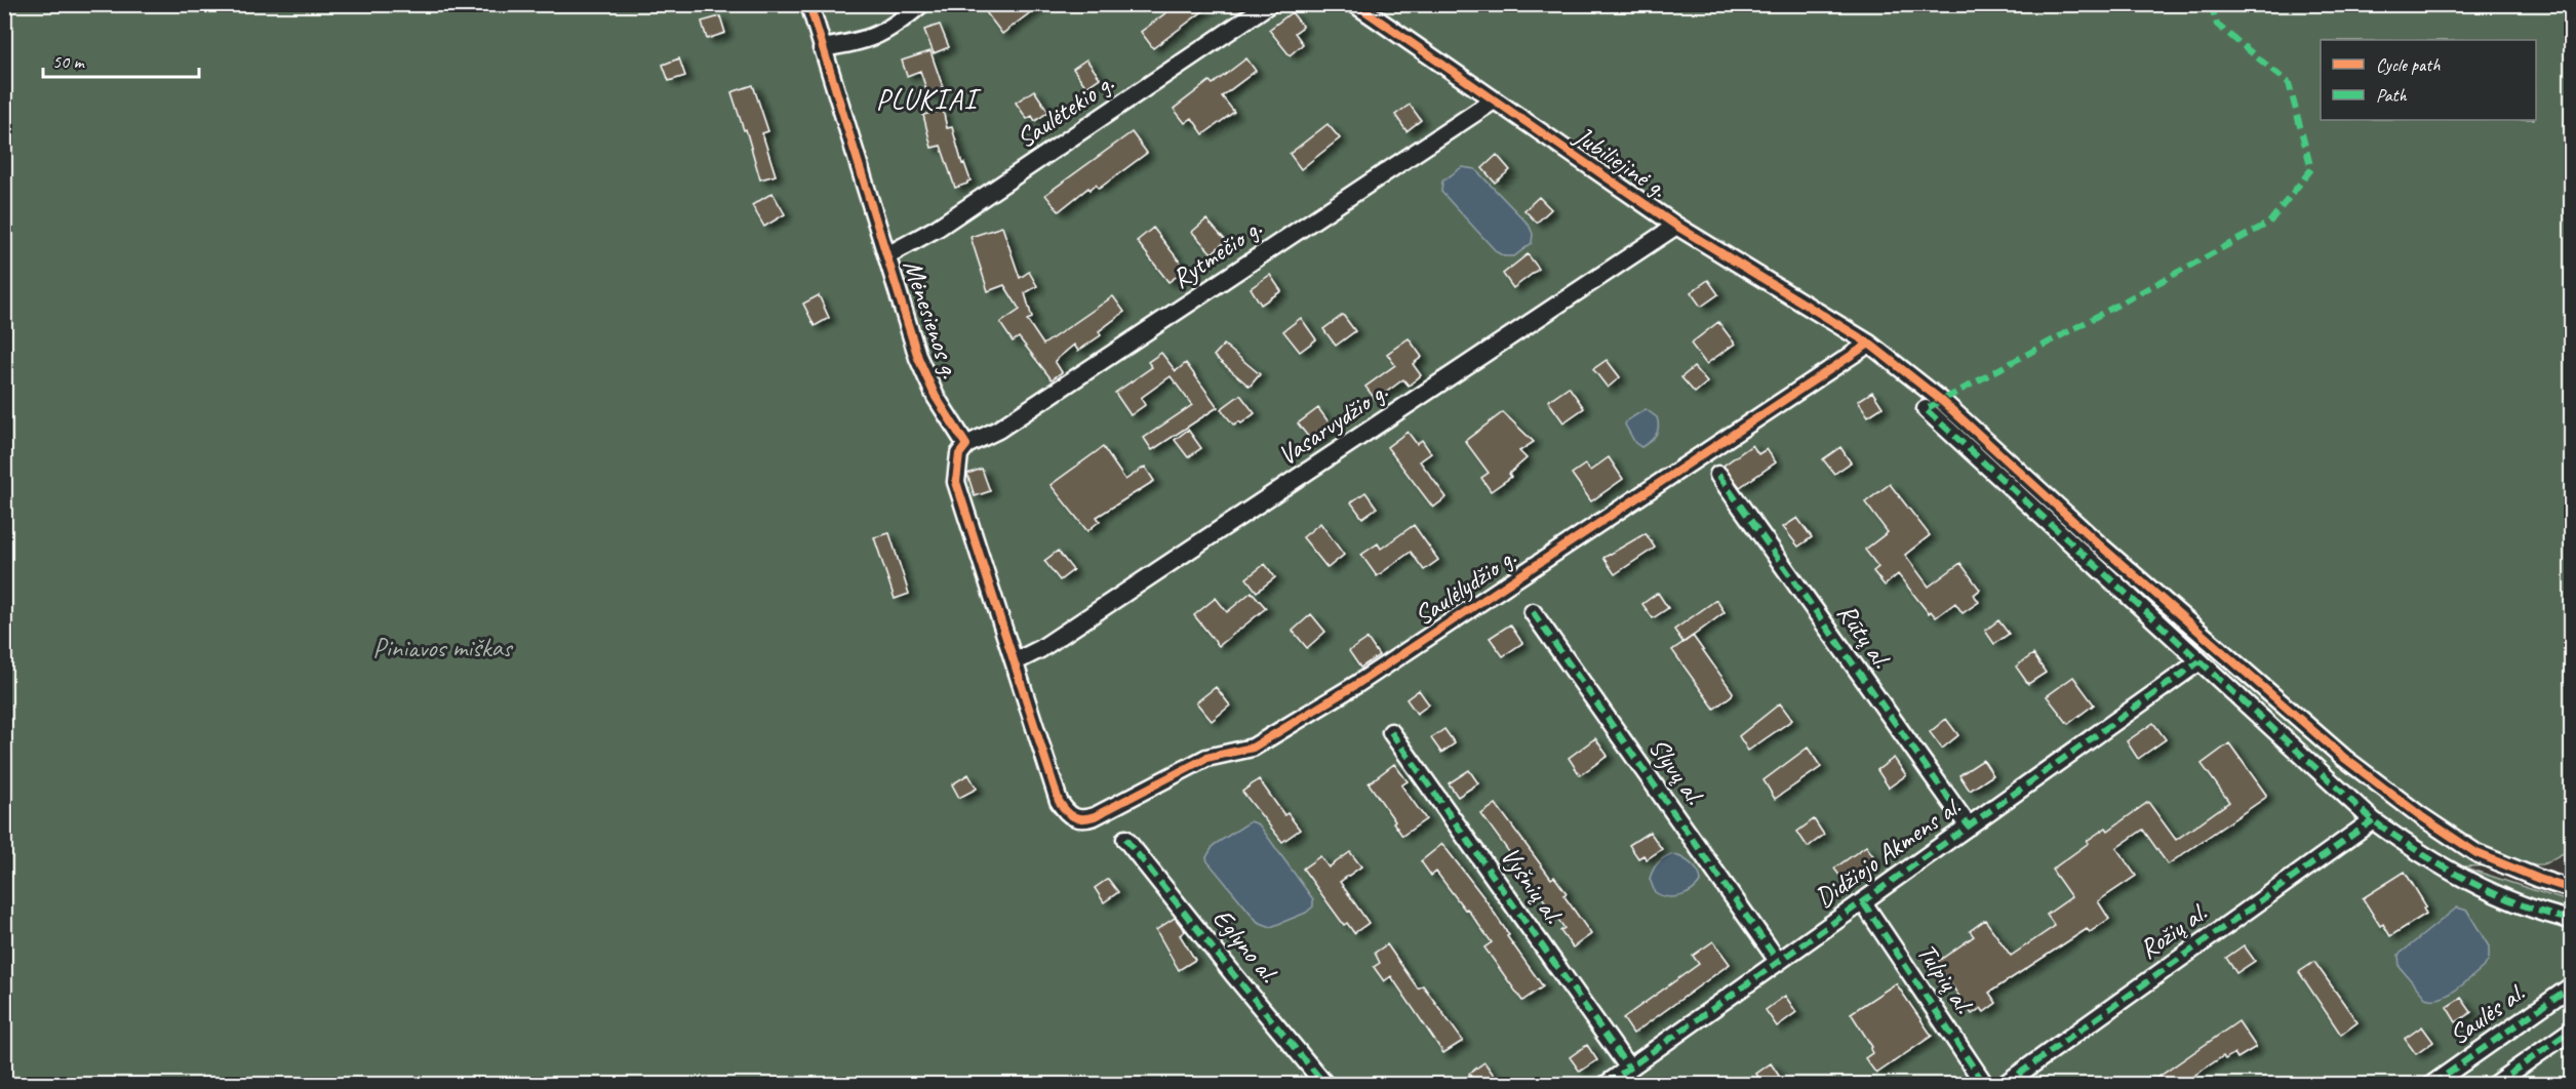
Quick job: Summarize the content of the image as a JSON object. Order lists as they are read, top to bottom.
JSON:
{
  "streets": {
    "street": [
      "Saulėtekio g.",
      "Jubiliejinė g.",
      "Rytmečio g.",
      "Mėnesienos g.",
      "Vasarvydžio g.",
      "Saulėlydžio g.",
      "Rūtų al.",
      "Slyvų al.",
      "Didžiojo Akmens al.",
      "Vyšnių al.",
      "Rožių al.",
      "Eglyno al.",
      "Tulpių al.",
      "Saulės al."
    ]
  },
  "crossings": [
    ["Saulėtekio g.", "Mėnesienos g."],
    ["Jubiliejinė g.", "Rytmečio g."],
    ["Jubiliejinė g.", "Vasarvydžio g."],
    ["Jubiliejinė g.", "Saulėlydžio g."],
    ["Rytmečio g.", "Mėnesienos g."],
    ["Vasarvydžio g.", "Saulėlydžio g."],
    ["Rūtų al.", "Didžiojo Akmens al."],
    ["Slyvų al.", "Didžiojo Akmens al."],
    ["Didžiojo Akmens al.", "Vyšnių al."],
    ["Didžiojo Akmens al.", "Tulpių al."]
  ],
  "districts": ["PLUKIAI"],
  "parks": ["Piniavos miškas"],
  "legend": ["Cycle path", "Path"],
  "scale_bar": "50 m"
}
